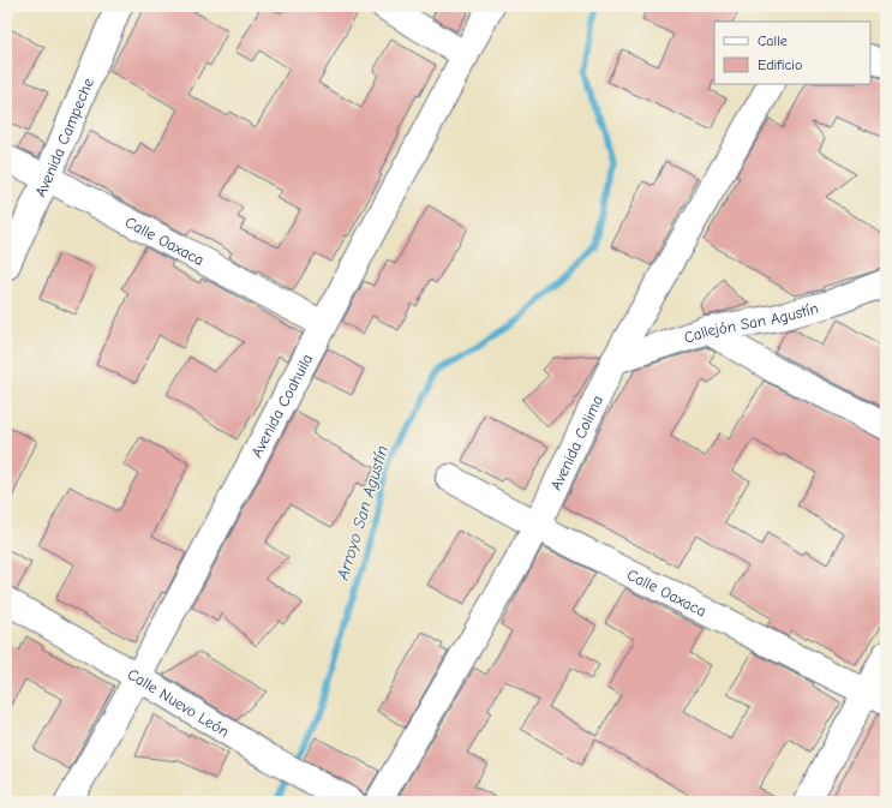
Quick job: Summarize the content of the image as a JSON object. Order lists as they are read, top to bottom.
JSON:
{
  "streets": {
    "street": [
      "Avenida Campeche",
      "Calle Oaxaca",
      "Callejón San Agustín",
      "Avenida Coahuila",
      "Avenida Colima",
      "Calle Nuevo León"
    ]
  },
  "crossings": [
    ["Avenida Campeche", "Calle Oaxaca"],
    ["Calle Oaxaca", "Avenida Coahuila"],
    ["Calle Oaxaca", "Avenida Colima"],
    ["Callejón San Agustín", "Avenida Colima"],
    ["Avenida Coahuila", "Calle Nuevo León"]
  ],
  "water": ["Arroyo San Agustín"],
  "legend": ["Calle", "Edificio"]
}
